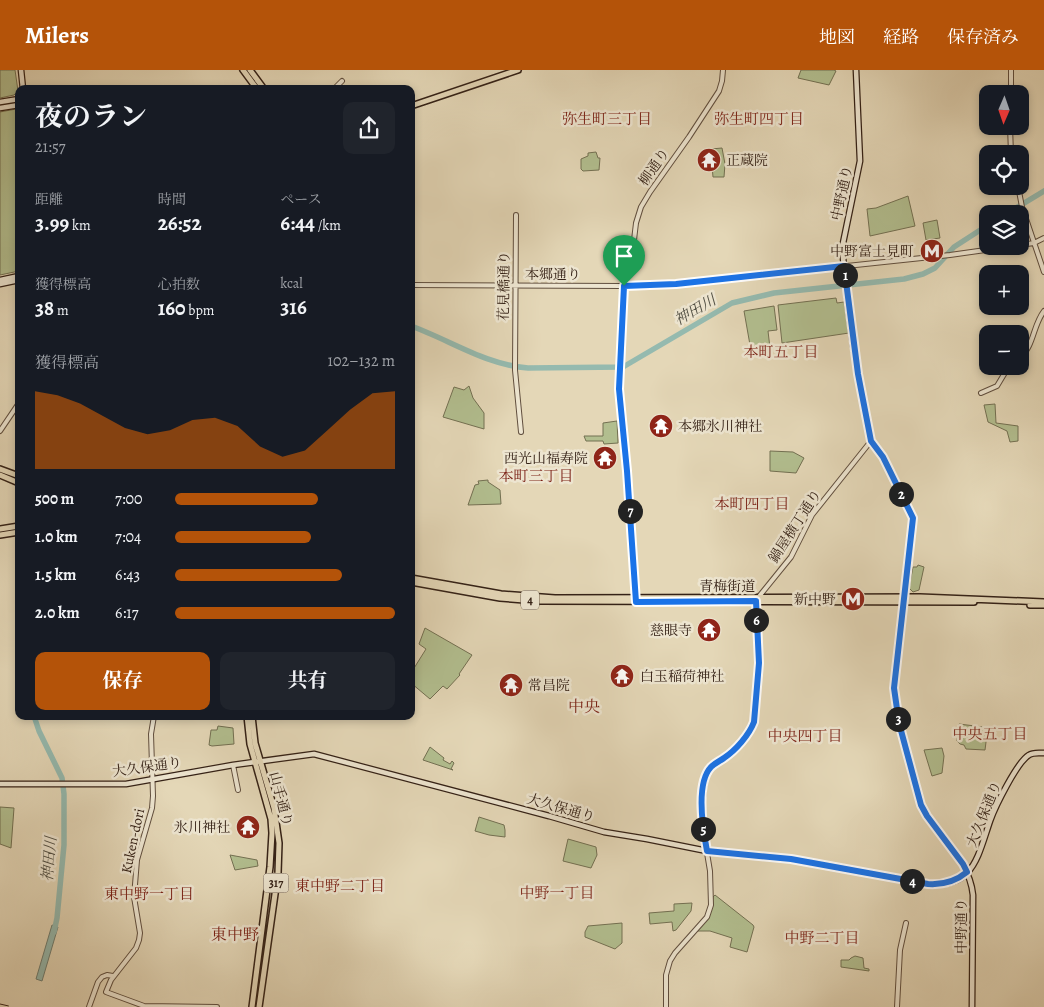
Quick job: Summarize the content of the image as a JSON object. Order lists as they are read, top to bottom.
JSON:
{
  "streets": {
    "main road": [
      "中野通り",
      "青梅街道",
      "4",
      "大久保通り",
      "山手通り",
      "317"
    ],
    "street": [
      "柳通り",
      "本郷通り",
      "花見橋通り",
      "鍋屋横丁通り",
      "Kuken-dori"
    ]
  },
  "crossings": [
    ["柳通り", "本郷通り"],
    ["柳通り", "青梅街道"],
    ["中野通り", "本郷通り"],
    ["中野通り", "鍋屋横丁通り"],
    ["中野通り", "青梅街道"],
    ["中野通り", "大久保通り"],
    ["本郷通り", "花見橋通り"],
    ["鍋屋横丁通り", "青梅街道"],
    ["大久保通り", "山手通り"],
    ["大久保通り", "Kuken-dori"]
  ],
  "districts": [
    "弥生町三丁目",
    "弥生町四丁目",
    "本町五丁目",
    "本町三丁目",
    "本町四丁目",
    "中央",
    "中央五丁目",
    "中央四丁目",
    "東中野二丁目",
    "中野一丁目",
    "東中野一丁目",
    "東中野",
    "中野二丁目"
  ],
  "water": ["神田川"],
  "places": {
    "temple": [
      "正蔵院",
      "本郷氷川神社",
      "西光山福寿院",
      "慈眼寺",
      "白玉稲荷神社",
      "常昌院",
      "氷川神社"
    ],
    "metro station": ["中野富士見町", "新中野"]
  },
  "north": "bottom",
  "page": {
    "header": "Milers",
    "nav": ["地図", "経路", "保存済み"],
    "map_buttons": ["+", "−"],
    "heading": ["夜のラン", "21:57"],
    "stats": [
      ["距離", "3.99 km"],
      ["時間", "26:52"],
      ["ペース", "6:44 /km"],
      ["獲得標高", "38 m"],
      ["心拍数", "160 bpm"],
      ["kcal", "316"]
    ],
    "pins": [
      "1",
      "2",
      "7",
      "6",
      "3",
      "5",
      "4"
    ],
    "chart": ["獲得標高", "102–132 m"],
    "list": [
      {
        "name": "500 m",
        "note": "7:00"
      },
      {
        "name": "1.0 km",
        "note": "7:04"
      },
      {
        "name": "1.5 km",
        "note": "6:43"
      },
      {
        "name": "2.0 km",
        "note": "6:17"
      }
    ],
    "buttons": ["保存", "共有"]
  }
}
